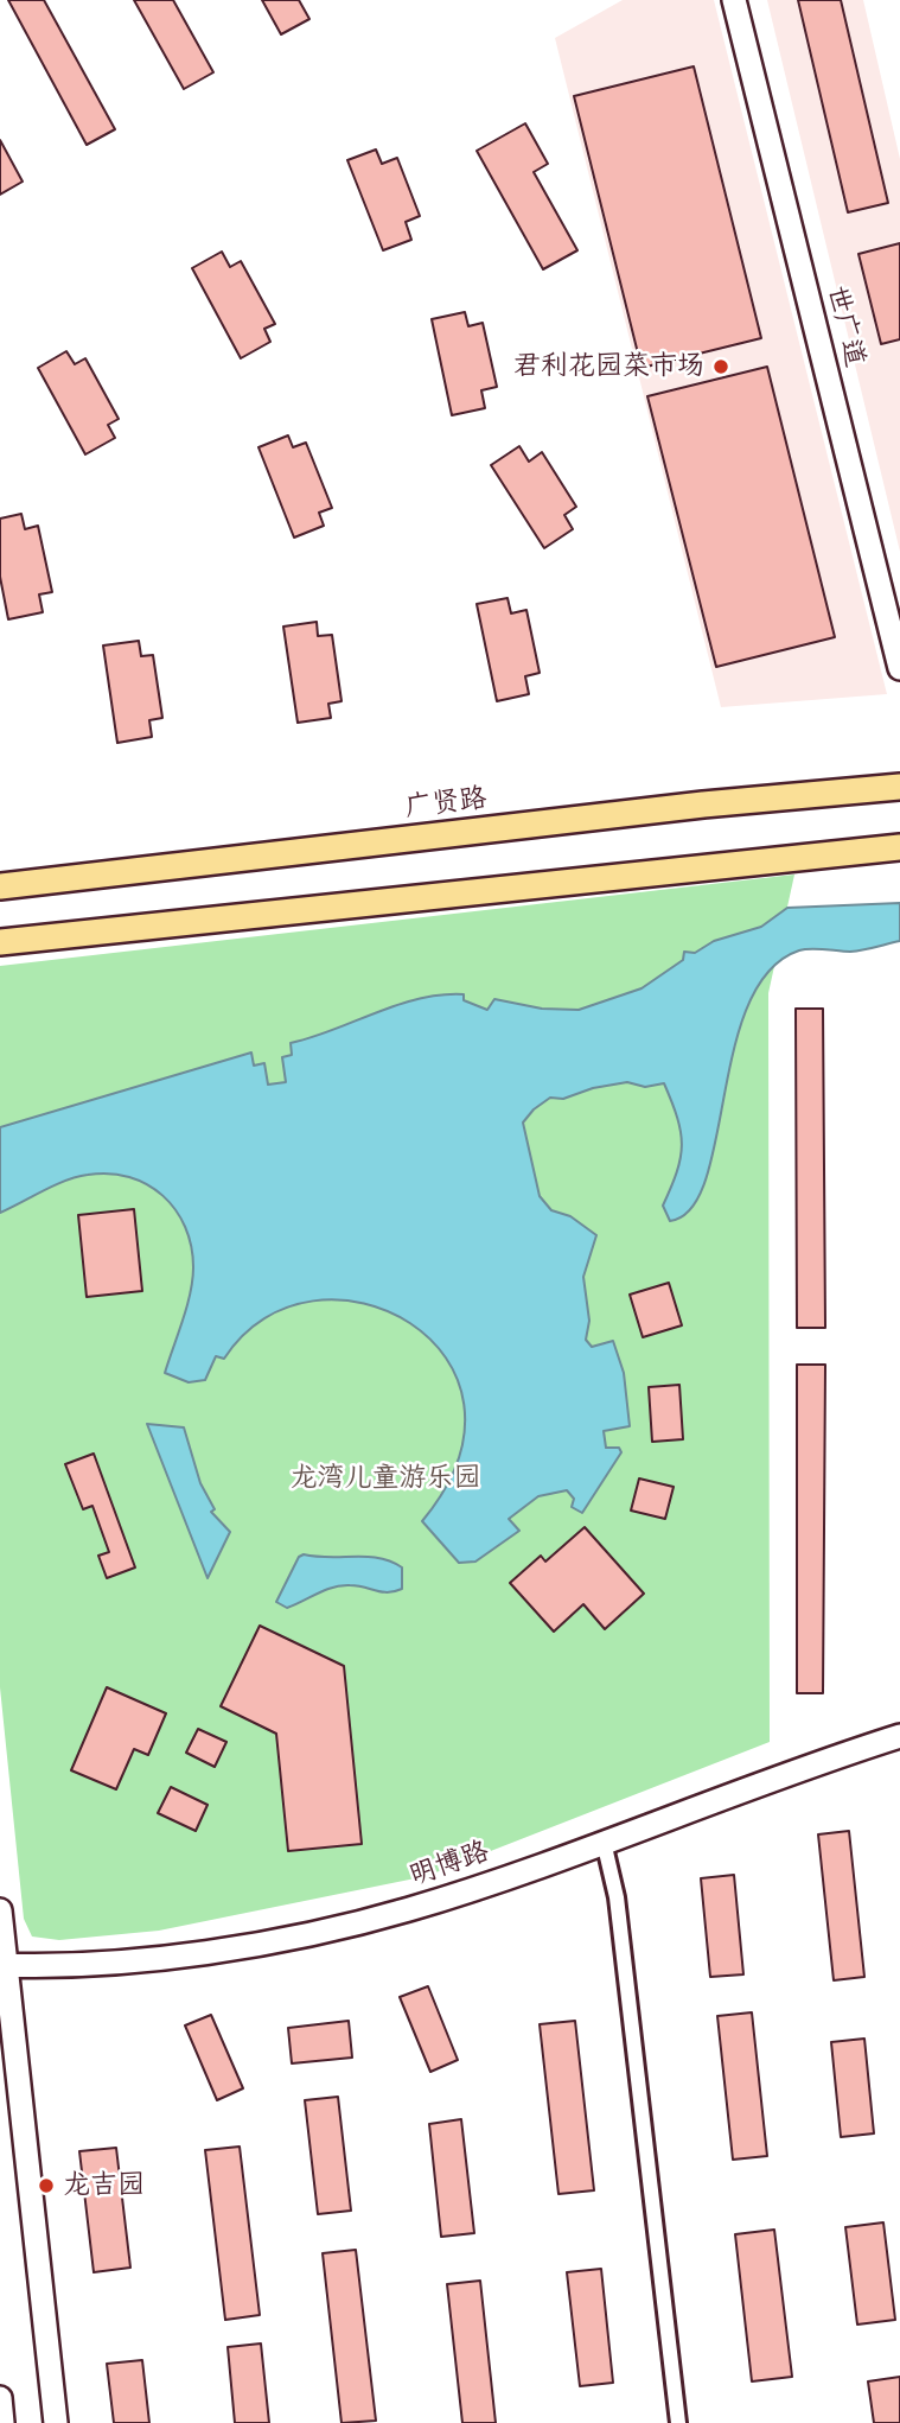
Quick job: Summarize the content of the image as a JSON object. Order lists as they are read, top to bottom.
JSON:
{
  "streets": {
    "main road": ["广贤路"],
    "street": ["世广道", "明博路"]
  },
  "parks": ["龙湾儿童游乐园"],
  "places": ["君利花园菜市场", "龙吉园"]
}
